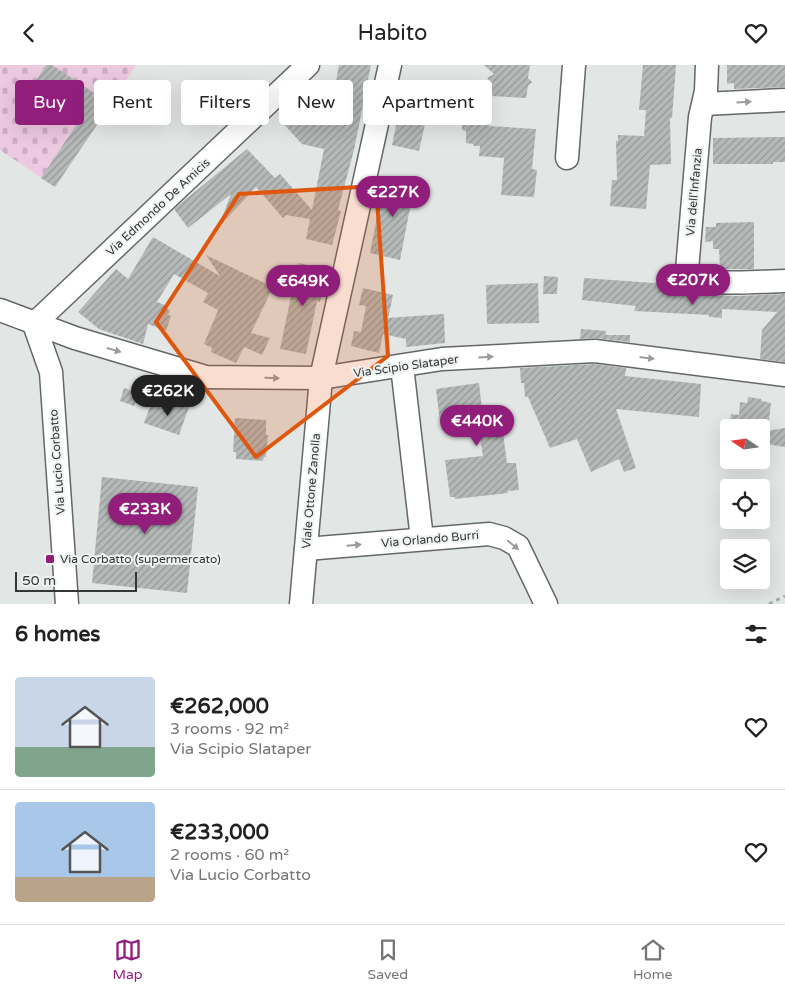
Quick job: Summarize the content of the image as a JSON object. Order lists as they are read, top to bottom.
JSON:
{
  "streets": {
    "street": [
      "Via dell'Infanzia",
      "Via Edmondo De Amicis",
      "Via Scipio Slataper",
      "Via Lucio Corbatto",
      "Viale Ottone Zanolla",
      "Via Orlando Burri"
    ]
  },
  "crossings": [
    ["Via Edmondo De Amicis", "Via Scipio Slataper"],
    ["Via Edmondo De Amicis", "Via Lucio Corbatto"],
    ["Via Scipio Slataper", "Via Lucio Corbatto"],
    ["Via Scipio Slataper", "Viale Ottone Zanolla"],
    ["Viale Ottone Zanolla", "Via Orlando Burri"]
  ],
  "one_way": ["Via Scipio Slataper", "Via Orlando Burri"],
  "places": {
    "transit": ["Via Corbatto (supermercato)"]
  },
  "scale_bar": "50 m",
  "north": "left",
  "page": {
    "header": "Habito",
    "chip": [
      "Buy",
      "Rent",
      "Filters",
      "New",
      "Apartment"
    ],
    "price": [
      "€227K",
      "€207K",
      "€649K",
      "€262K",
      "€440K",
      "€233K"
    ],
    "scale": "50 m",
    "heading": "6 homes",
    "list": [
      {
        "name": "€262,000",
        "note": "3 rooms · 92 m² · Via Scipio Slataper"
      },
      {
        "name": "€233,000",
        "note": "2 rooms · 60 m² · Via Lucio Corbatto"
      }
    ],
    "tabs": ["Map", "Saved", "Home"]
  }
}
